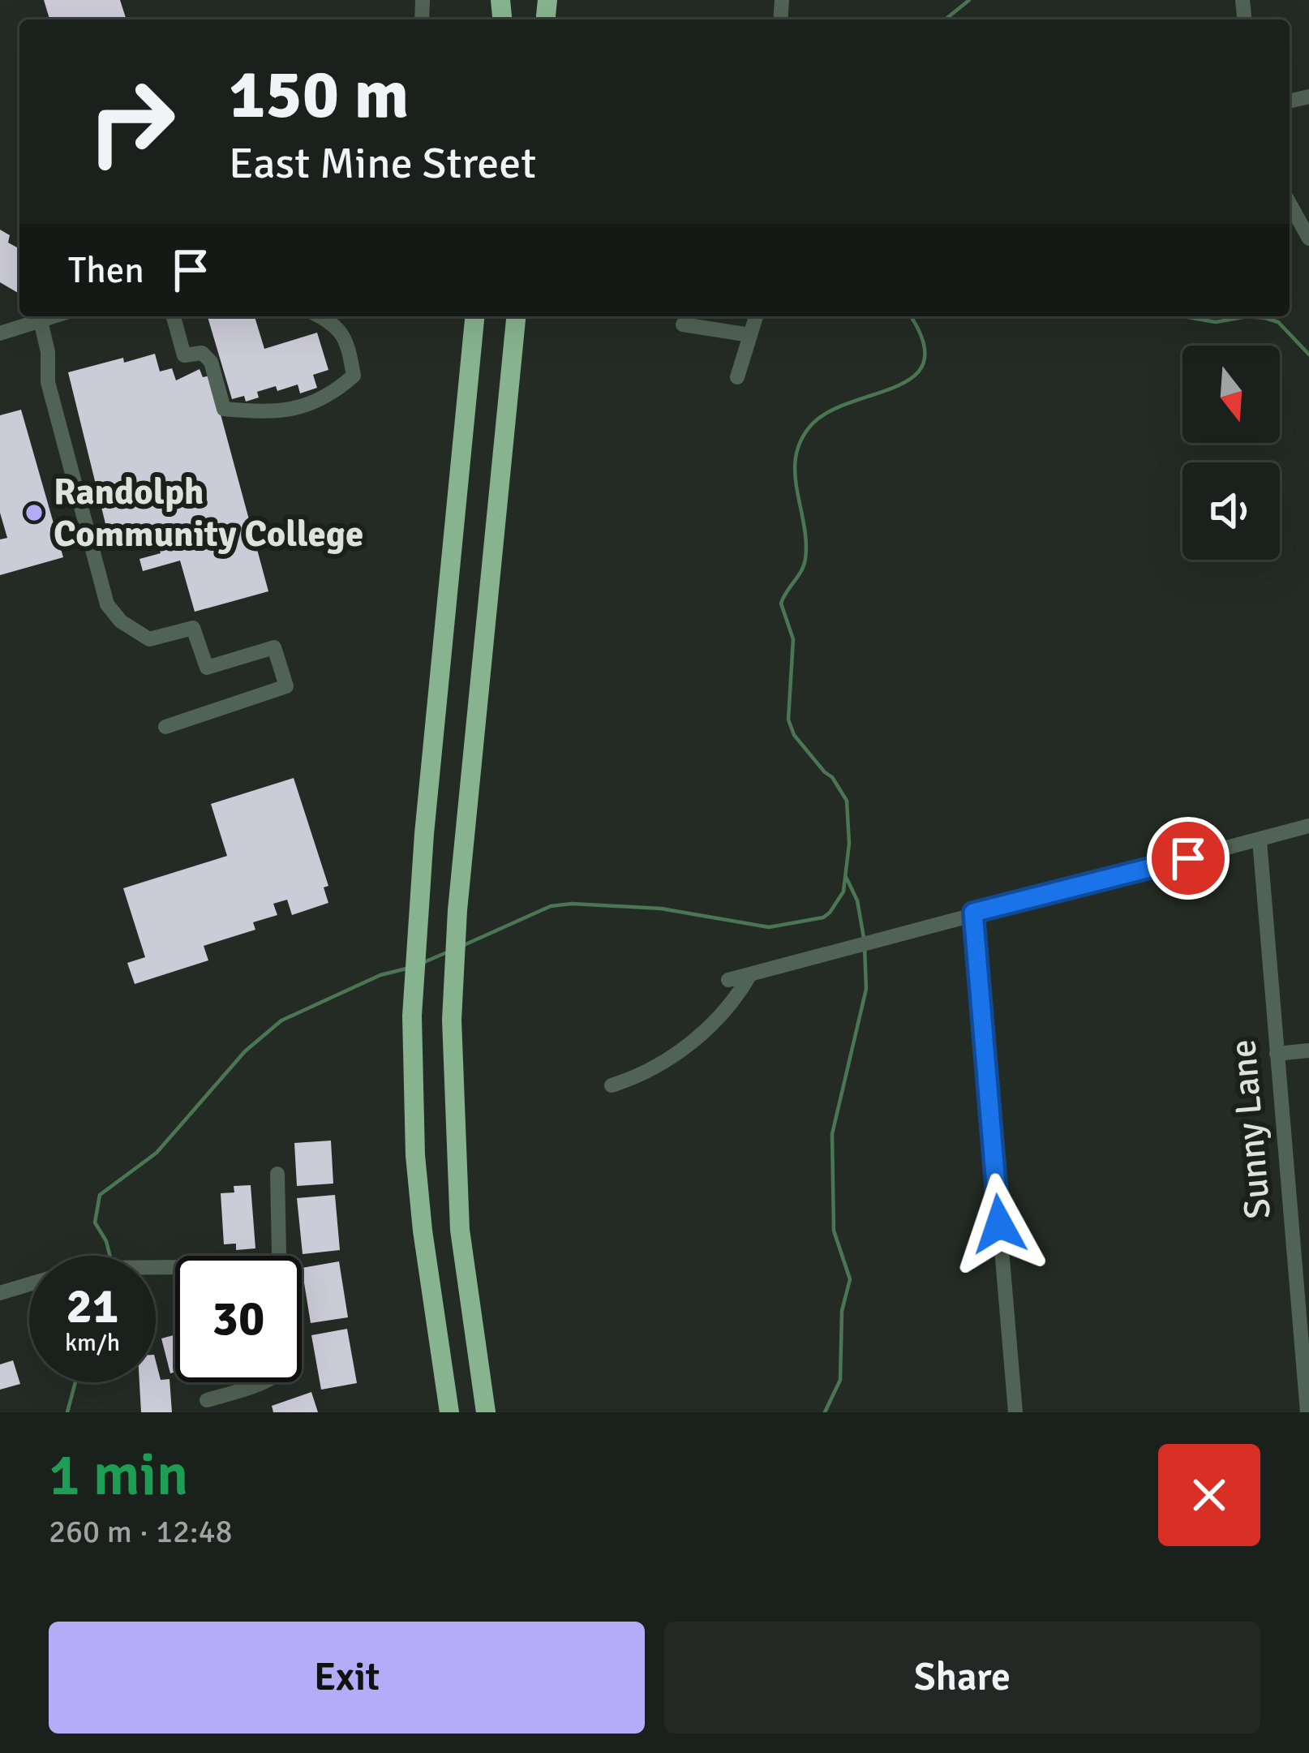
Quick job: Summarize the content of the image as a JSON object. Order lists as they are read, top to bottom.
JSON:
{
  "streets": {
    "street": ["Sunny Lane"]
  },
  "places": ["Randolph Community College"],
  "north": "bottom",
  "page": {
    "turn": ["150 m", "East Mine Street"],
    "then": "Then",
    "speed": "21 km/h",
    "limit": "30",
    "heading": ["1 min", "260 m · 12:48"],
    "buttons": ["Exit", "Share"]
  }
}
